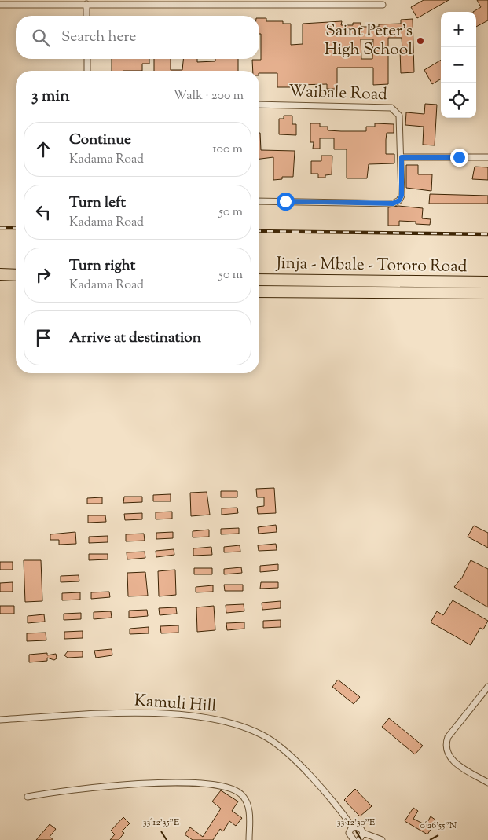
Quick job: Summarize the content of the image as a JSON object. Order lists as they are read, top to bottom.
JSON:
{
  "streets": {
    "highway": ["Jinja - Mbale - Tororo Road"],
    "street": ["Waibale Road", "Kamuli Hill"]
  },
  "places": ["Saint Peter's High School"],
  "page": {
    "map_buttons": ["+", "−"],
    "search": "Search here",
    "heading": ["3 min", "Walk · 200 m"],
    "list": [
      ["Continue", "Kadama Road", "100 m"],
      ["Turn left", "Kadama Road", "50 m"],
      ["Turn right", "Kadama Road", "50 m"],
      "Arrive at destination"
    ]
  },
  "coordinates": ["33°12'35\"E", "33°12'30\"E", "0°26'55\"N"]
}
